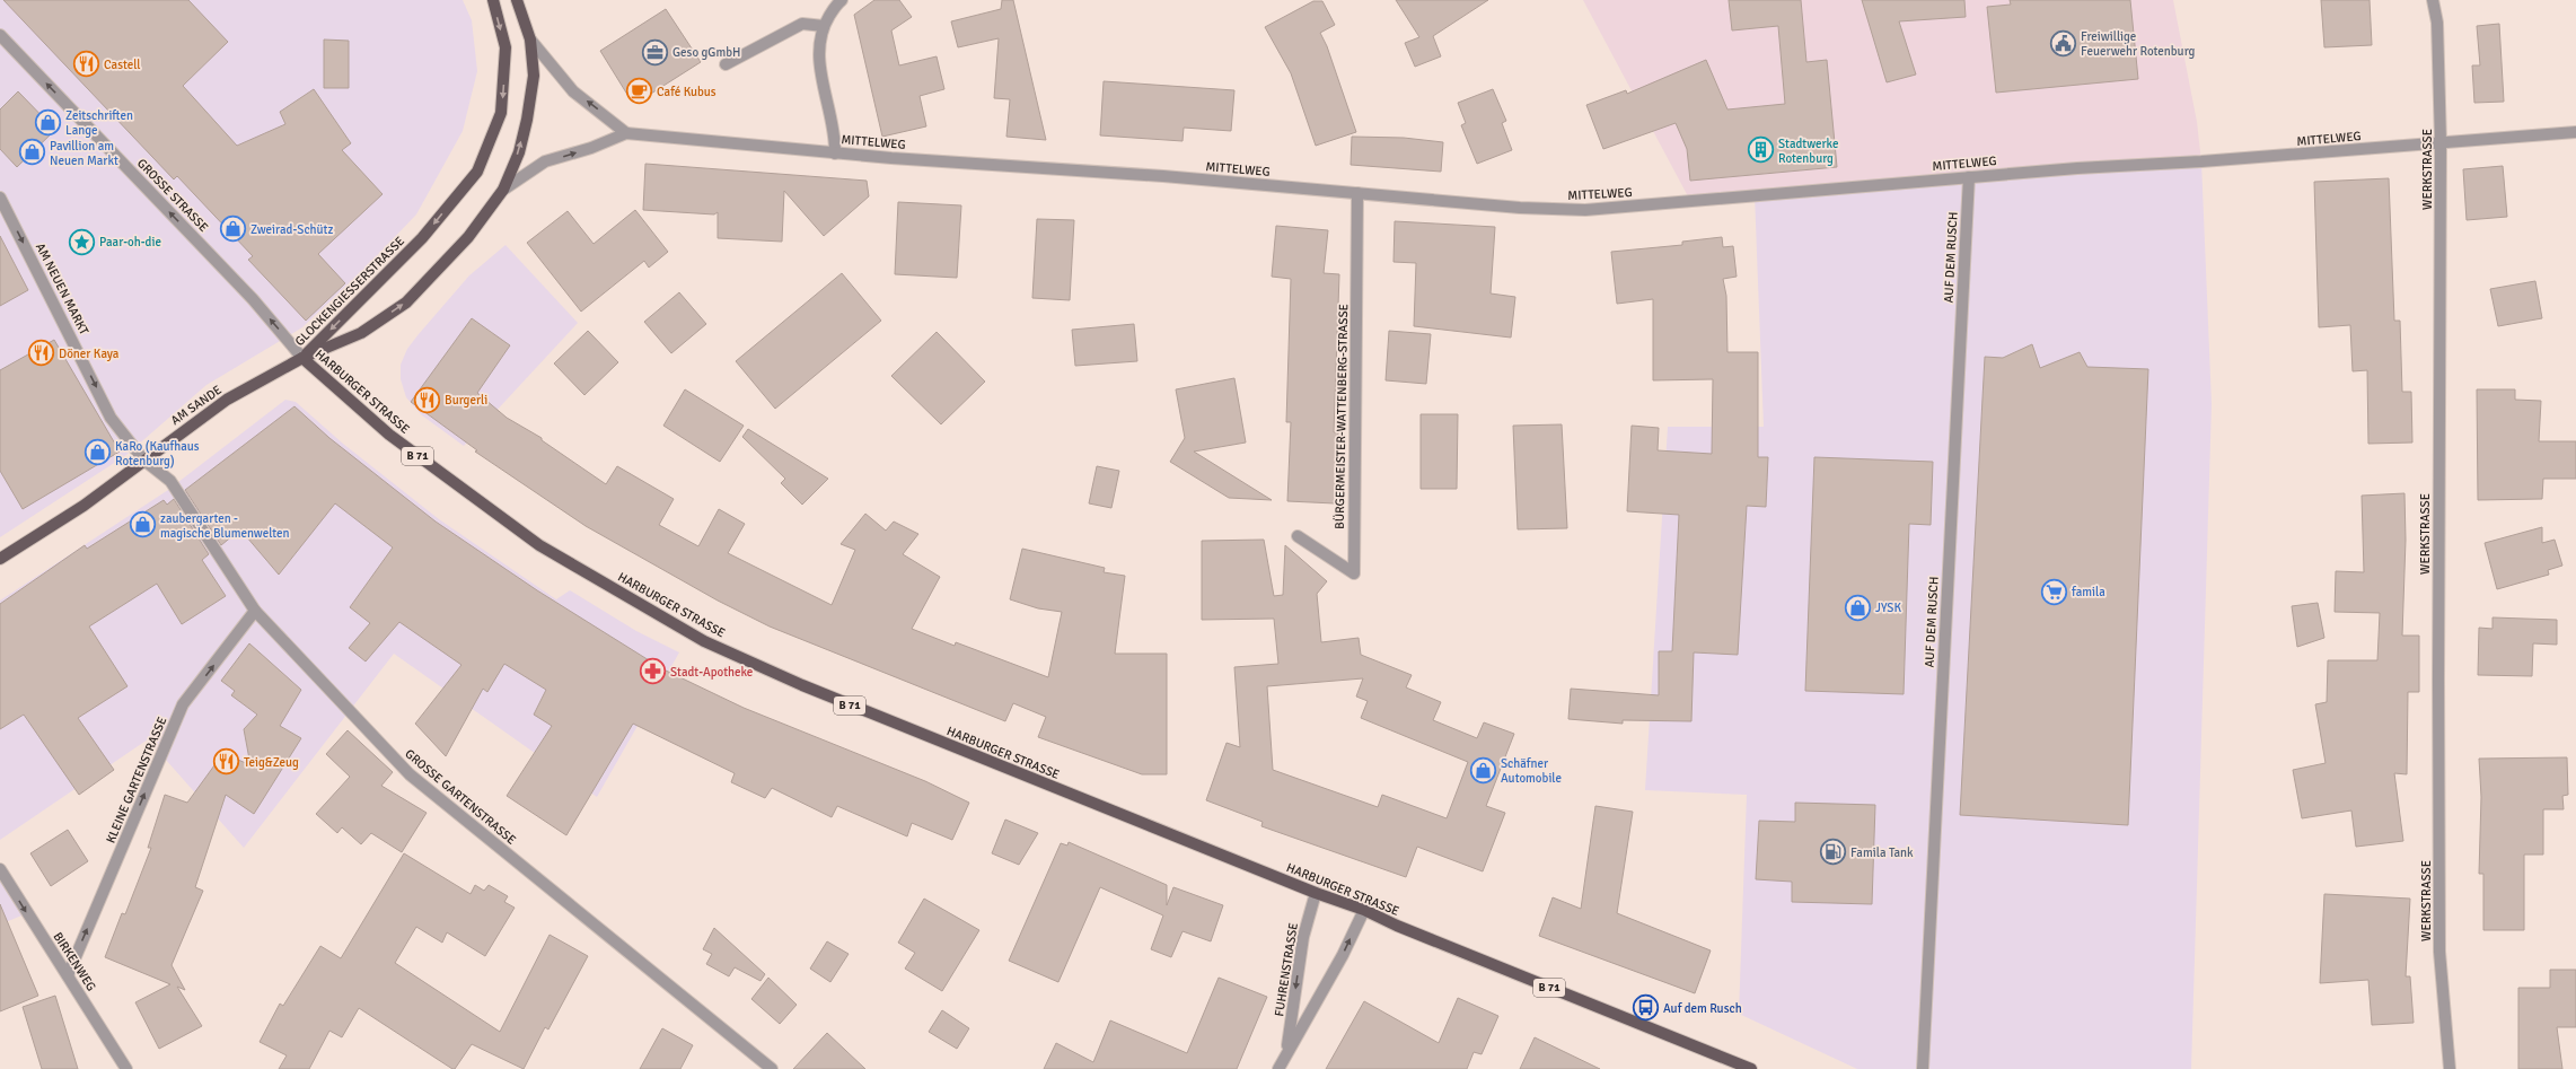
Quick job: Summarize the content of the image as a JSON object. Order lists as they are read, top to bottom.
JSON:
{
  "streets": {
    "main road": [
      "GLOCKENGIESSERSTRASSE",
      "HARBURGER STRASSE",
      "AM SANDE",
      "B 71"
    ],
    "street": [
      "MITTELWEG",
      "WERKSTRASSE",
      "GROSSE STRASSE",
      "AUF DEM RUSCH",
      "AM NEUEN MARKT",
      "BÜRGERMEISTER-WATTENBERG-STRASSE",
      "KLEINE GARTENSTRASSE",
      "GROSSE GARTENSTRASSE",
      "BIRKENWEG",
      "FUHRENSTRASSE"
    ]
  },
  "crossings": [
    ["MITTELWEG", "WERKSTRASSE"],
    ["MITTELWEG", "AUF DEM RUSCH"],
    ["MITTELWEG", "GLOCKENGIESSERSTRASSE"],
    ["MITTELWEG", "BÜRGERMEISTER-WATTENBERG-STRASSE"],
    ["GROSSE STRASSE", "GLOCKENGIESSERSTRASSE"],
    ["GROSSE STRASSE", "HARBURGER STRASSE"],
    ["GROSSE STRASSE", "AM SANDE"],
    ["AM NEUEN MARKT", "AM SANDE"],
    ["AM NEUEN MARKT", "GROSSE GARTENSTRASSE"],
    ["GLOCKENGIESSERSTRASSE", "HARBURGER STRASSE"],
    ["GLOCKENGIESSERSTRASSE", "AM SANDE"],
    ["HARBURGER STRASSE", "AM SANDE"],
    ["HARBURGER STRASSE", "FUHRENSTRASSE"],
    ["AM SANDE", "GROSSE GARTENSTRASSE"],
    ["KLEINE GARTENSTRASSE", "GROSSE GARTENSTRASSE"],
    ["KLEINE GARTENSTRASSE", "BIRKENWEG"]
  ],
  "one_way": [
    "GROSSE STRASSE",
    "AM NEUEN MARKT",
    "KLEINE GARTENSTRASSE",
    "BIRKENWEG"
  ],
  "places": {
    "public building": ["Freiwillige Feuerwehr Rotenburg"],
    "office": ["Geso gGmbH"],
    "restaurant": [
      "Castell",
      "Döner Kaya",
      "Burgerli",
      "Teig&Zeug"
    ],
    "cafe": ["Café Kubus"],
    "shop": [
      "Zeitschriften Lange",
      "Pavillion am Neuen Markt",
      "Zweirad-Schütz",
      "KaRo (Kaufhaus Rotenburg)",
      "zaubergarten - magische Blumenwelten",
      "JYSK",
      "Schäfner Automobile"
    ],
    "building": ["Stadtwerke Rotenburg"],
    "place": ["Paar-oh-die"],
    "supermarket": ["famila"],
    "pharmacy": ["Stadt-Apotheke"],
    "fuel station": ["Famila Tank"],
    "bus stop": ["Auf dem Rusch"]
  }
}
